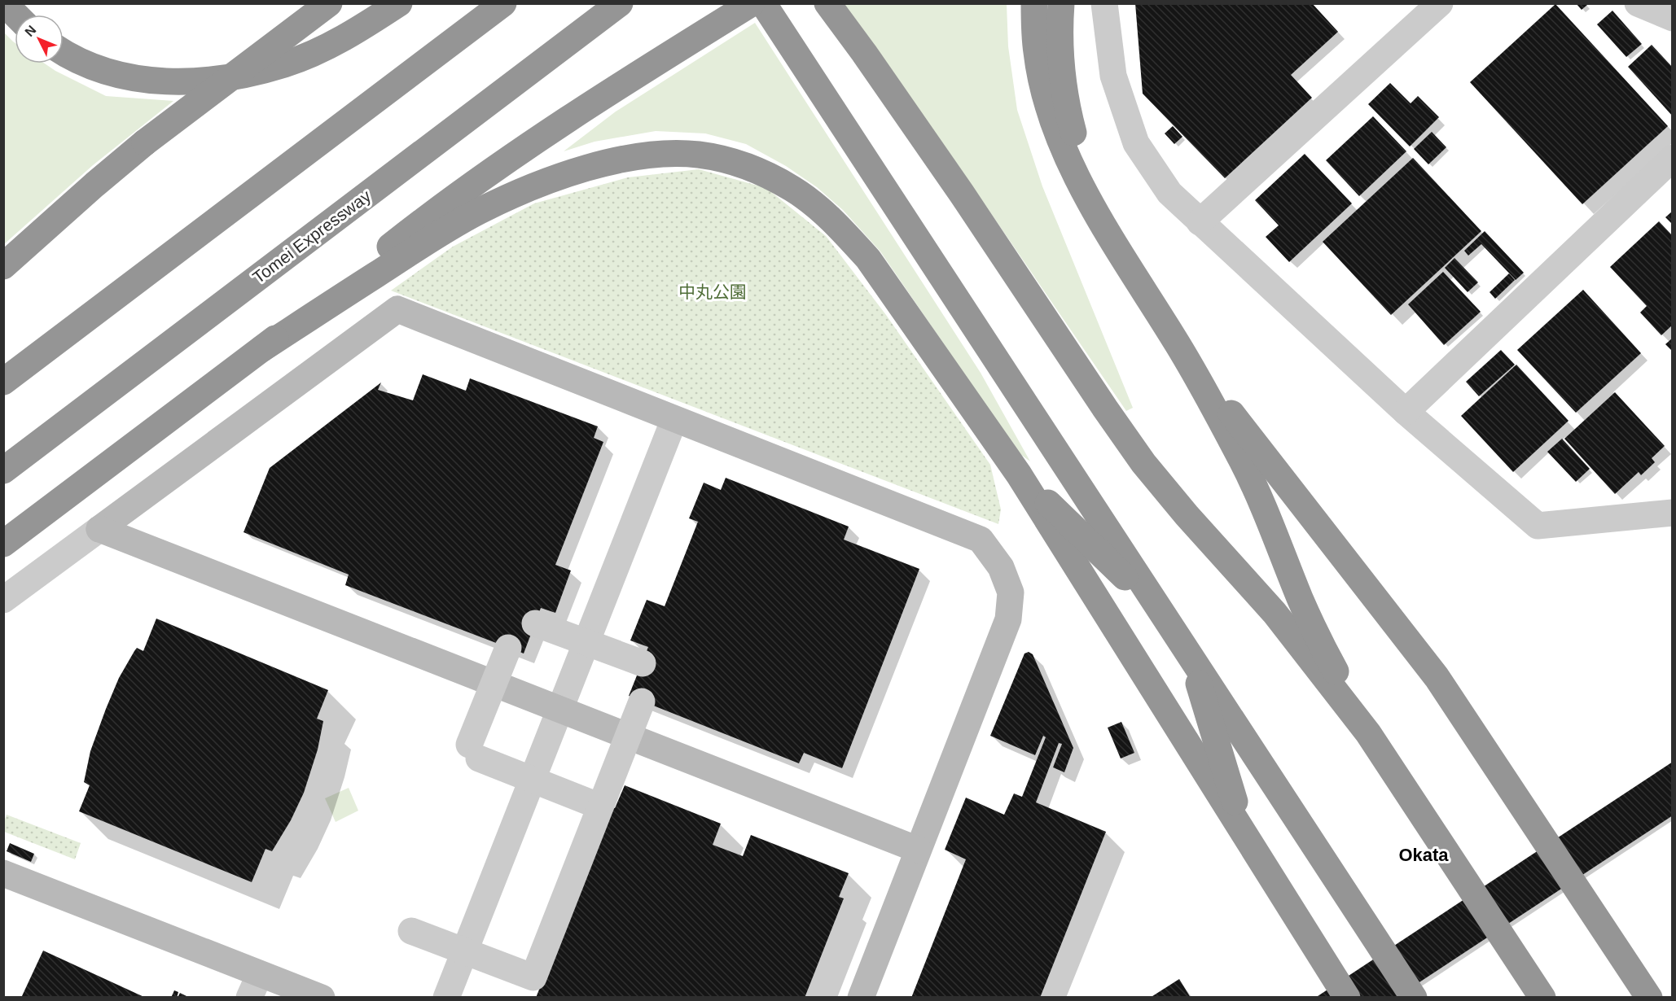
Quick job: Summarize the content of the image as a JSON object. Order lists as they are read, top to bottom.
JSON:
{
  "streets": {
    "highway": ["Tomei Expressway"]
  },
  "districts": ["Okata"],
  "parks": ["中丸公園"],
  "north": "top left"
}
